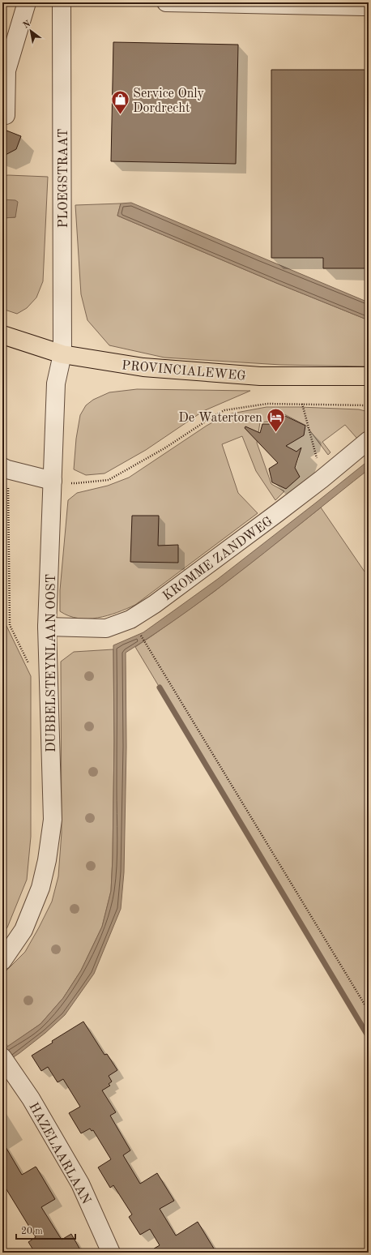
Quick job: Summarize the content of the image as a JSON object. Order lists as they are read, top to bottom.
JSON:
{
  "streets": {
    "main road": ["PROVINCIALEWEG"],
    "street": [
      "PLOEGSTRAAT",
      "KROMME ZANDWEG",
      "DUBBELSTEYNLAAN OOST",
      "HAZELAARLAAN"
    ]
  },
  "crossings": [
    ["PLOEGSTRAAT", "PROVINCIALEWEG"],
    ["PLOEGSTRAAT", "DUBBELSTEYNLAAN OOST"],
    ["PROVINCIALEWEG", "DUBBELSTEYNLAAN OOST"],
    ["KROMME ZANDWEG", "DUBBELSTEYNLAAN OOST"]
  ],
  "places": {
    "shop": ["Service Only Dordrecht"],
    "hotel": ["De Watertoren"]
  },
  "scale_bar": "20 m",
  "north": "top left"
}
